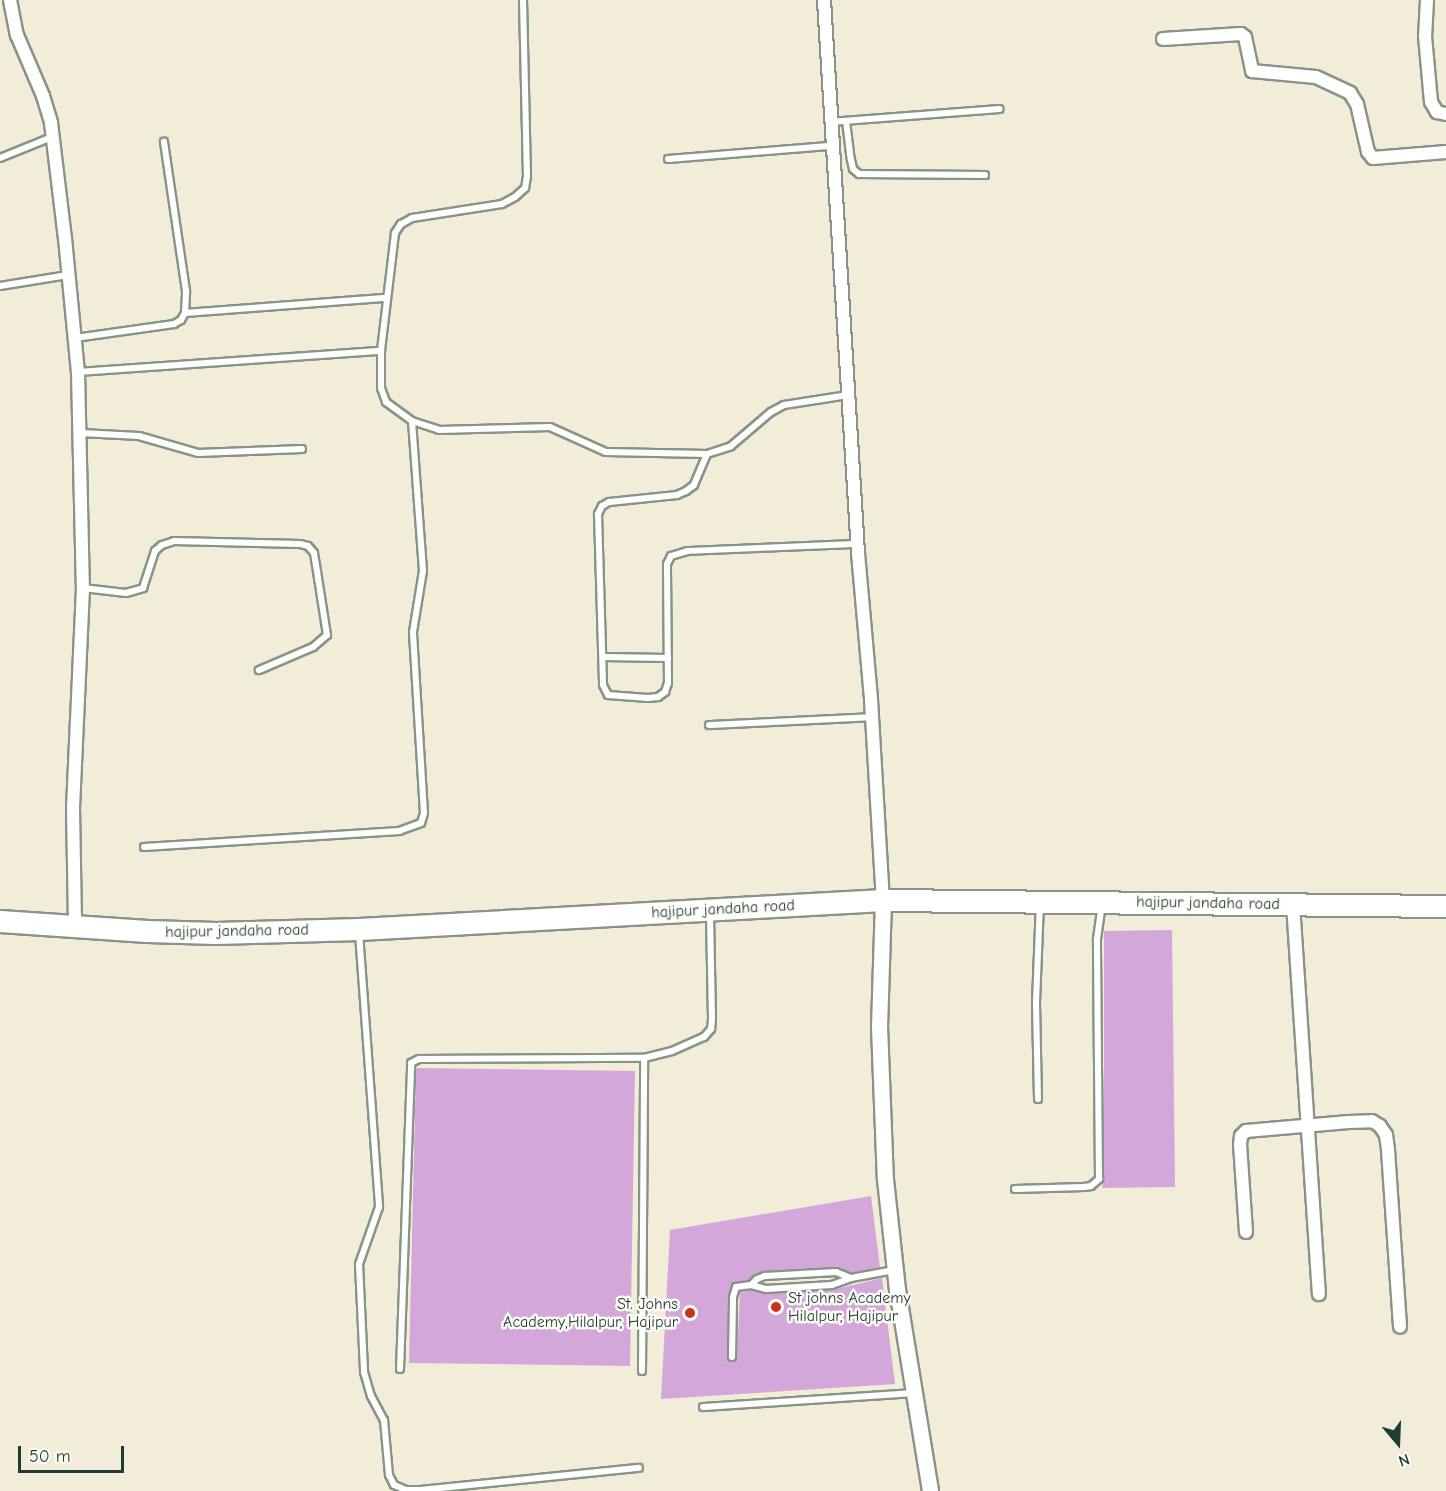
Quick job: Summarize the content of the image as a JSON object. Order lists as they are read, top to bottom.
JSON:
{
  "streets": {
    "highway": ["hajipur jandaha road"]
  },
  "places": ["St johns Academy Hilalpur, Hajipur", "St. Johns Academy,Hilalpur, Hajipur"],
  "scale_bar": "50 m",
  "north": "bottom"
}
